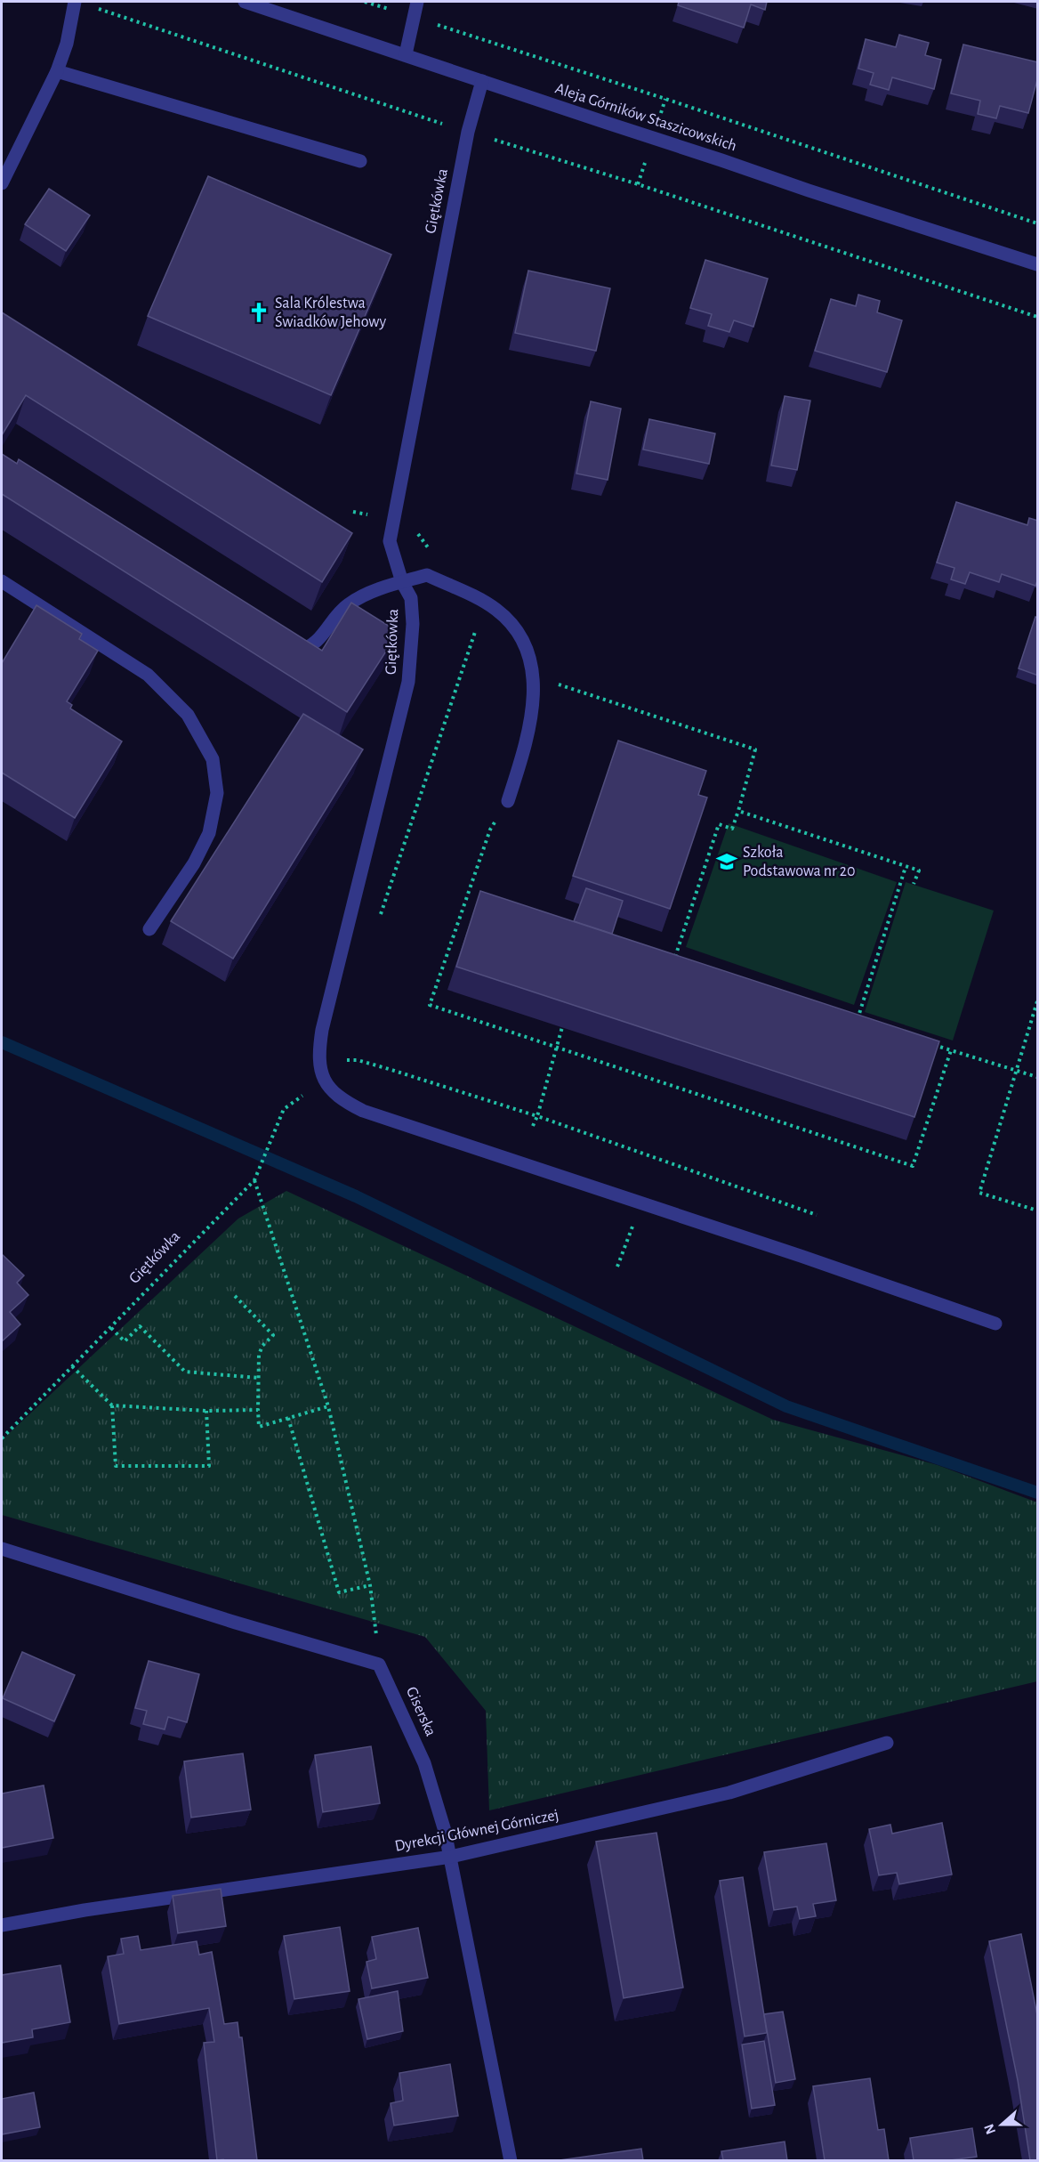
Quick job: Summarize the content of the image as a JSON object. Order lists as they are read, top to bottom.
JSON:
{
  "streets": {
    "street": [
      "Aleja Górników Staszicowskich",
      "Giętkówka",
      "Giserska",
      "Dyrekcji Głównej Górniczej"
    ]
  },
  "crossings": [
    ["Aleja Górników Staszicowskich", "Giętkówka"],
    ["Giserska", "Dyrekcji Głównej Górniczej"]
  ],
  "places": {
    "church": ["Sala Królestwa Świadków Jehowy"],
    "school or university": ["Szkoła Podstawowa nr 20"]
  },
  "north": "left"
}
